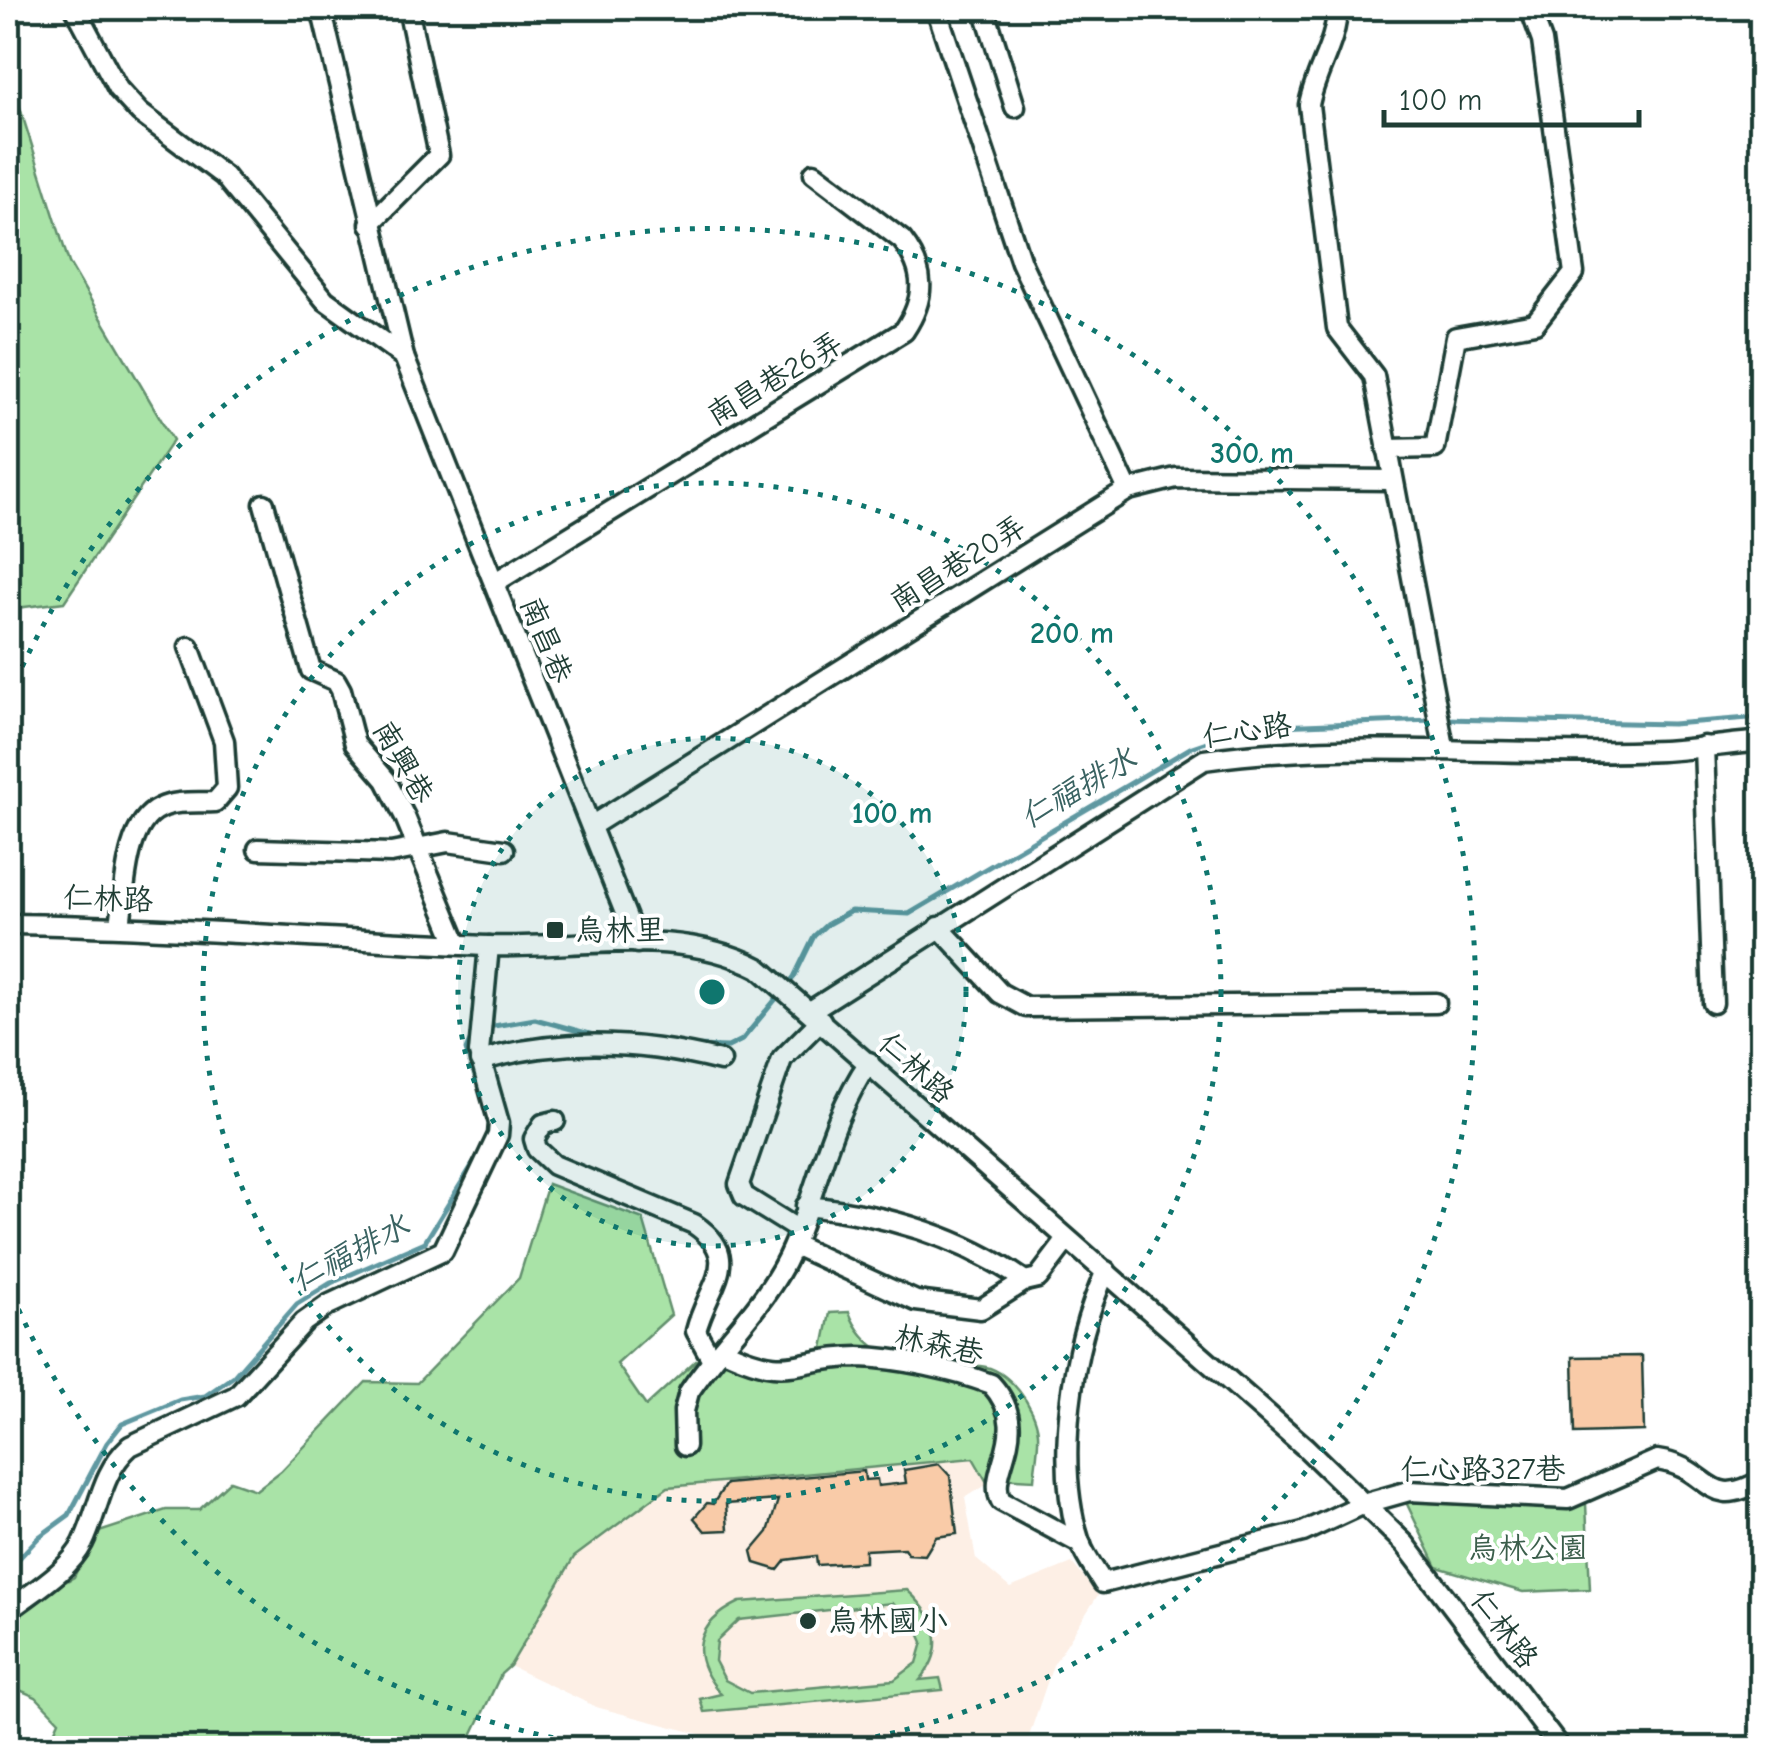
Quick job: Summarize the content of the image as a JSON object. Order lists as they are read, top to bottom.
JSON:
{
  "streets": {
    "street": [
      "南昌巷26弄",
      "南昌巷20弄",
      "南昌巷",
      "仁心路",
      "南興巷",
      "仁林路",
      "林森巷",
      "仁心路327巷"
    ]
  },
  "crossings": [
    ["南昌巷26弄", "南昌巷"],
    ["南昌巷20弄", "南昌巷"],
    ["南昌巷", "仁林路"],
    ["仁心路", "仁林路"],
    ["仁心路", "林森巷"],
    ["南興巷", "仁林路"],
    ["仁林路", "林森巷"],
    ["仁林路", "仁心路327巷"]
  ],
  "water": ["仁福排水"],
  "parks": ["烏林公園"],
  "places": {
    "transit": ["烏林里"],
    "other": ["烏林國小"]
  },
  "scale_bar": "100 m",
  "rings": ["300 m", "200 m", "100 m"]
}
